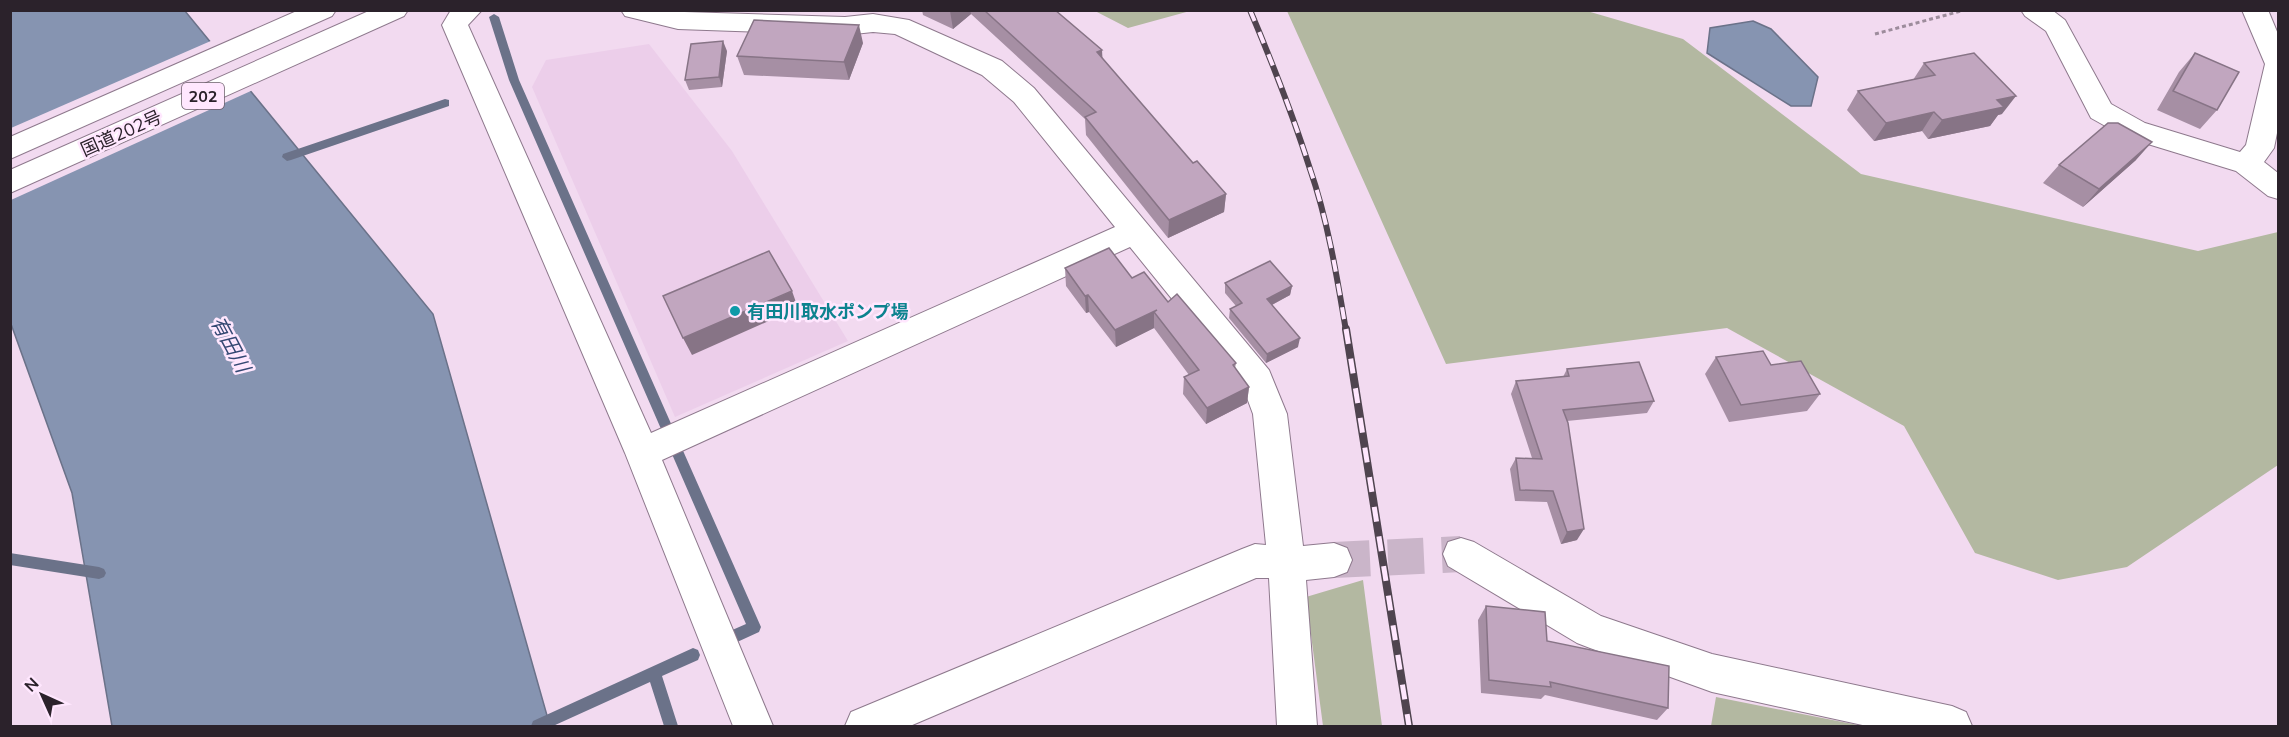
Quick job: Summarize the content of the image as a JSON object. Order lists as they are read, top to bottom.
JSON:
{
  "streets": {
    "main road": ["202", "国道202号"]
  },
  "water": ["有田川"],
  "places": ["有田川取水ポンプ場"],
  "north": "top left"
}
